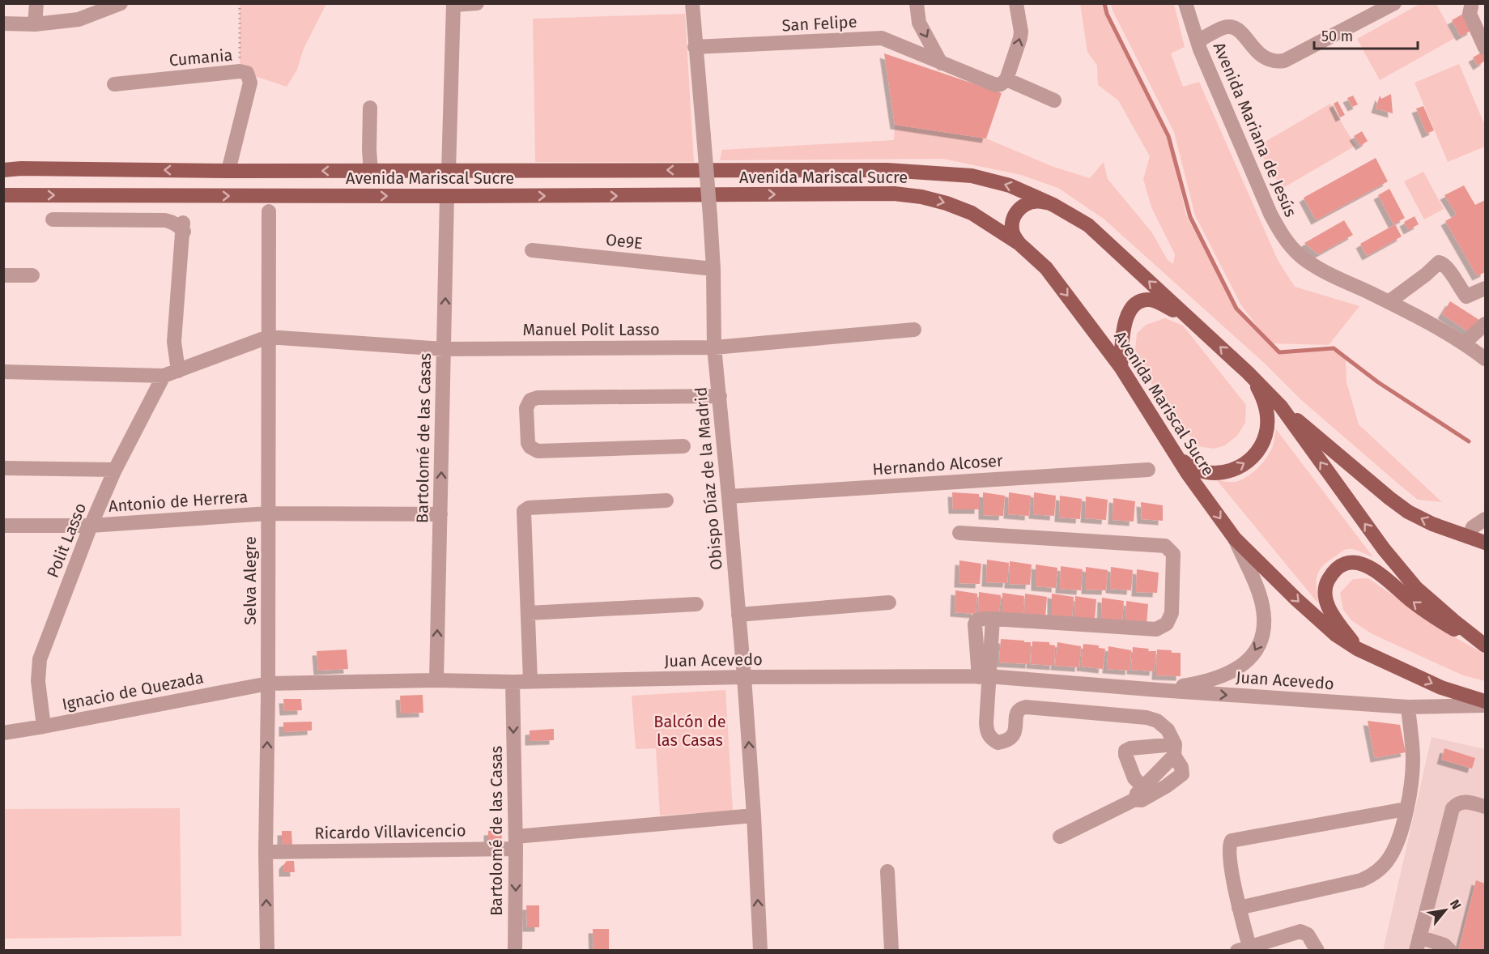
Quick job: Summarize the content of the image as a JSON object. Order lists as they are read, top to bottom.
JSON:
{
  "streets": {
    "main road": ["Avenida Mariscal Sucre"],
    "street": [
      "San Felipe",
      "Cumania",
      "Avenida Mariana de Jesús",
      "Oe9E",
      "Manuel Polit Lasso",
      "Bartolomé de las Casas",
      "Hernando Alcoser",
      "Obispo Díaz de la Madrid",
      "Antonio de Herrera",
      "Polit Lasso",
      "Selva Alegre",
      "Juan Acevedo",
      "Ignacio de Quezada",
      "Ricardo Villavicencio"
    ]
  },
  "crossings": [
    ["San Felipe", "Obispo Díaz de la Madrid"],
    ["Cumania", "Avenida Mariscal Sucre"],
    ["Avenida Mariscal Sucre", "Bartolomé de las Casas"],
    ["Avenida Mariscal Sucre", "Juan Acevedo"],
    ["Oe9E", "Obispo Díaz de la Madrid"],
    ["Manuel Polit Lasso", "Bartolomé de las Casas"],
    ["Manuel Polit Lasso", "Obispo Díaz de la Madrid"],
    ["Manuel Polit Lasso", "Selva Alegre"],
    ["Bartolomé de las Casas", "Juan Acevedo"],
    ["Bartolomé de las Casas", "Ricardo Villavicencio"],
    ["Hernando Alcoser", "Obispo Díaz de la Madrid"],
    ["Obispo Díaz de la Madrid", "Juan Acevedo"],
    ["Obispo Díaz de la Madrid", "Ricardo Villavicencio"],
    ["Antonio de Herrera", "Polit Lasso"],
    ["Antonio de Herrera", "Selva Alegre"],
    ["Polit Lasso", "Ignacio de Quezada"],
    ["Selva Alegre", "Juan Acevedo"],
    ["Selva Alegre", "Ignacio de Quezada"],
    ["Selva Alegre", "Ricardo Villavicencio"],
    ["Juan Acevedo", "Ignacio de Quezada"]
  ],
  "one_way": ["Selva Alegre"],
  "parks": ["Balcón de las Casas"],
  "scale_bar": "50 m",
  "north": "top right"
}
